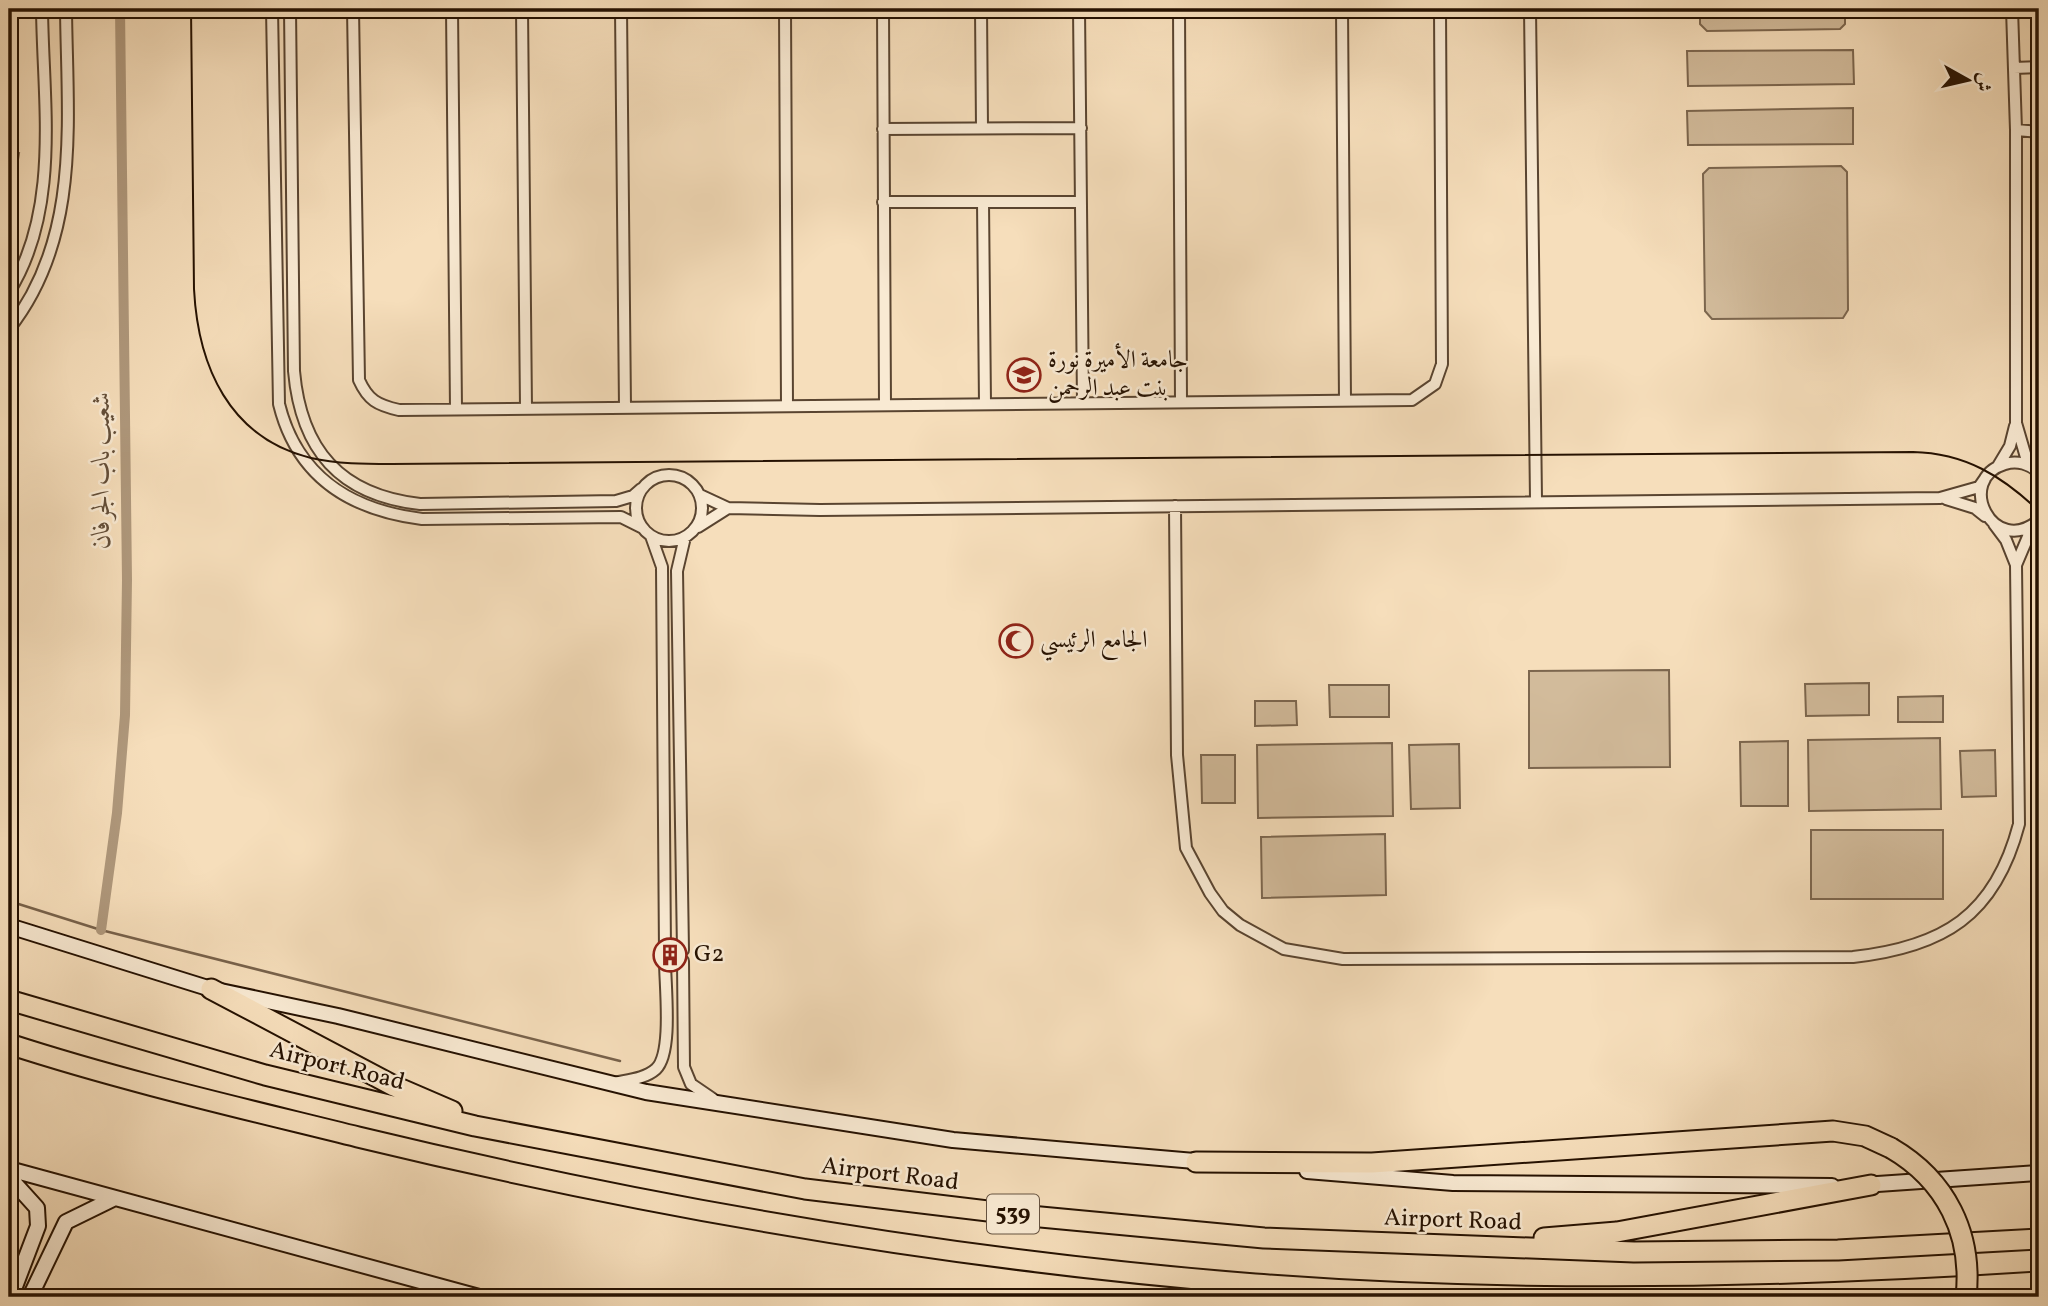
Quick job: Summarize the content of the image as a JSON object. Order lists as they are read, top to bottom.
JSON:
{
  "streets": {
    "highway": ["Airport Road", "539"]
  },
  "water": ["شعيب باب الجرفان"],
  "places": {
    "school or university": ["جامعة الأميرة نورة بنت عبد الرحمن"],
    "mosque": ["الجامع الرئيسي"],
    "building": ["G2"]
  },
  "north": "right"
}
